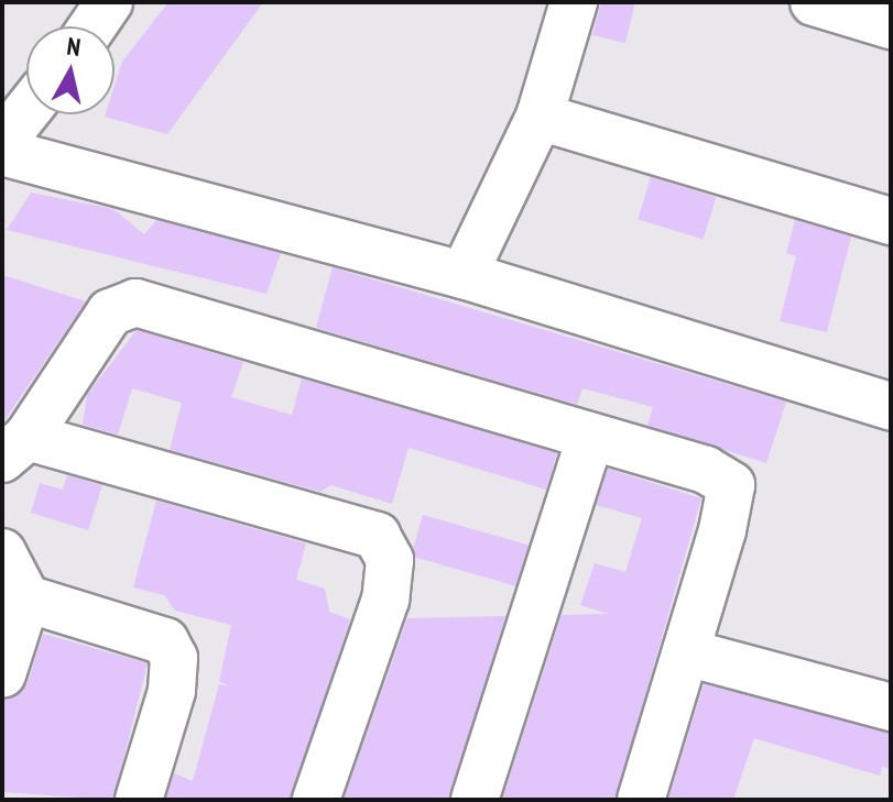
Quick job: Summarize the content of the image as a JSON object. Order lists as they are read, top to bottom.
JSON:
{
  "north": "top"
}
